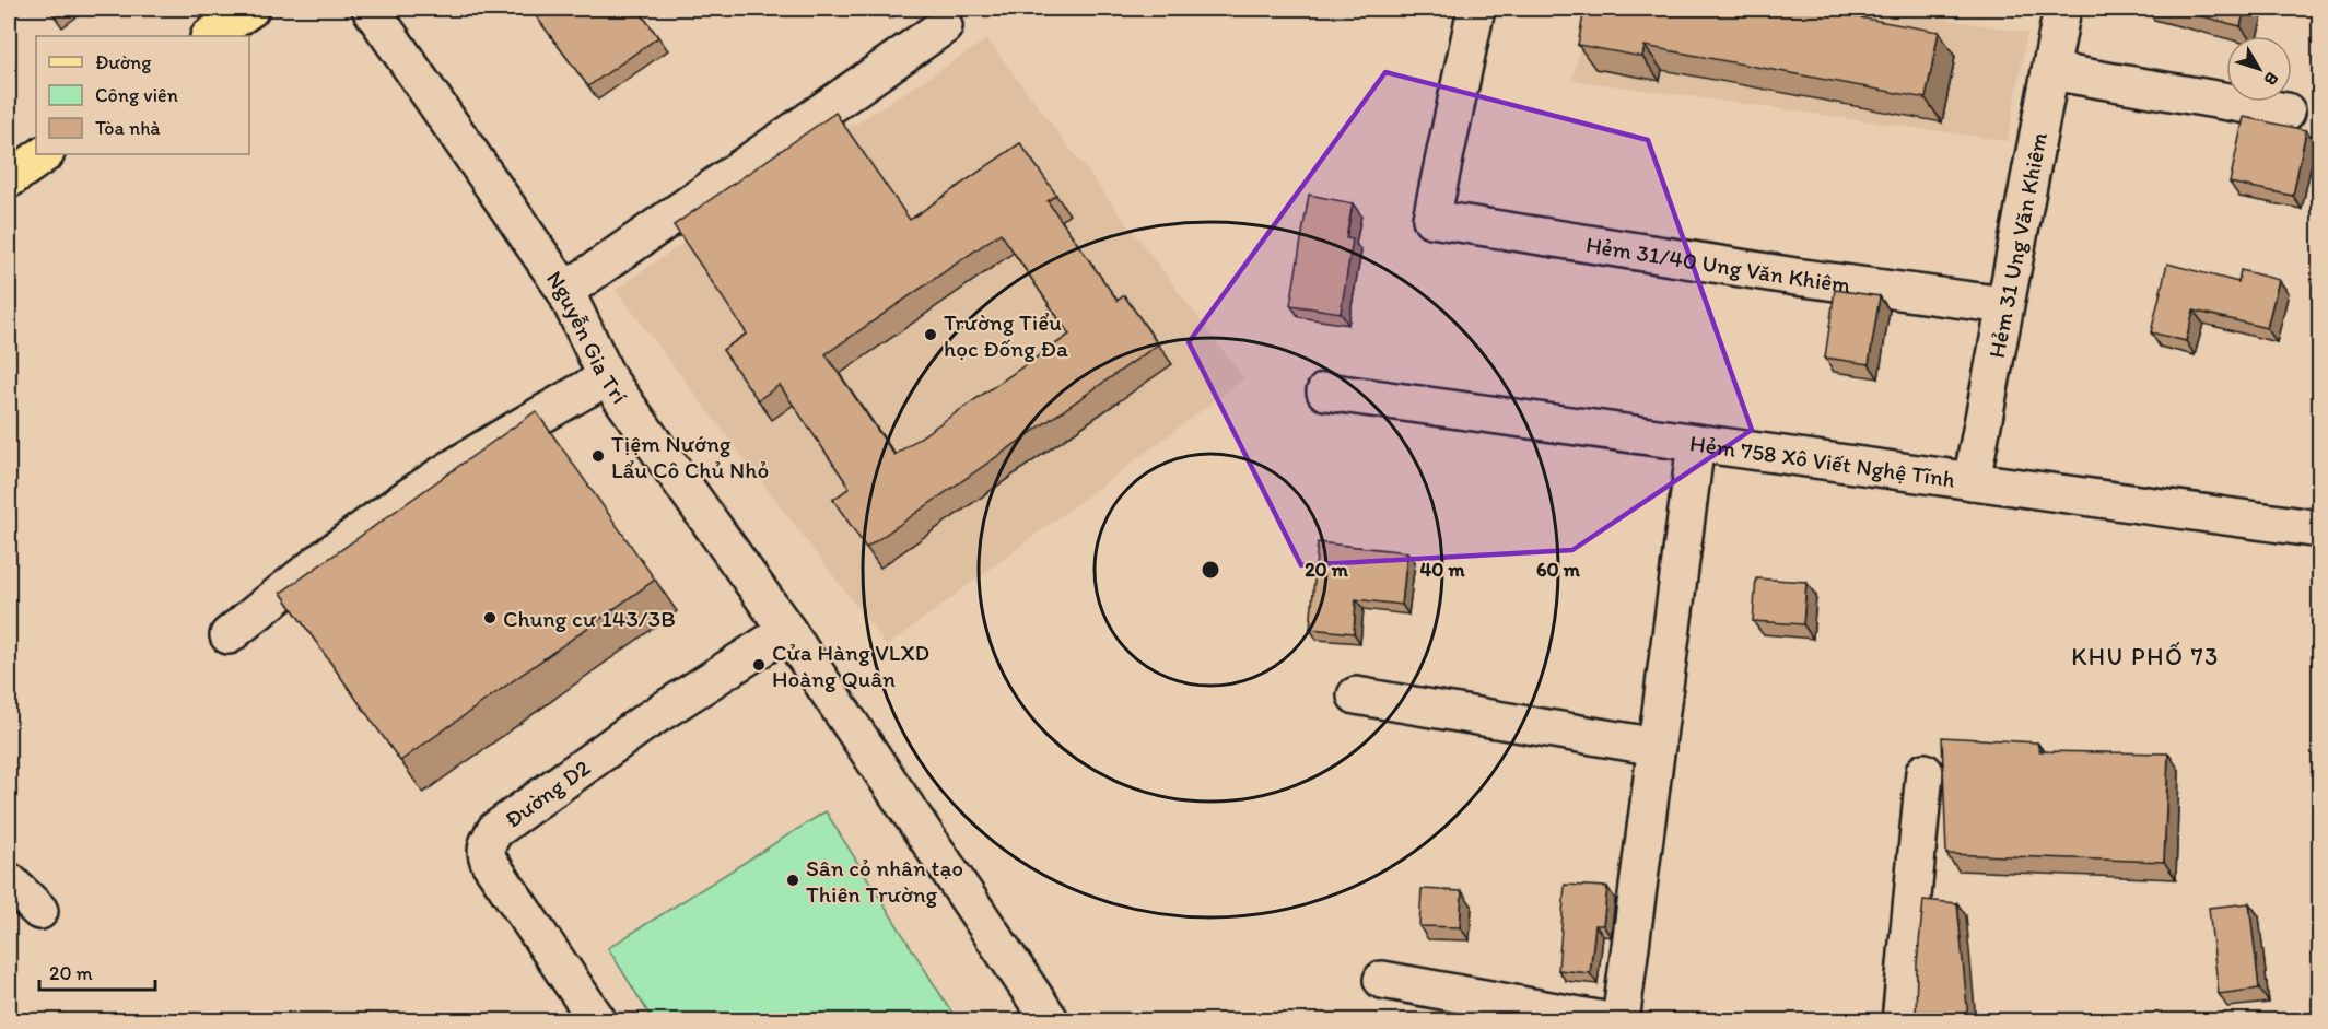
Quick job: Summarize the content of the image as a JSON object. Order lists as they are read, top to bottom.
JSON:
{
  "streets": {
    "street": [
      "Hẻm 31 Ung Văn Khiêm",
      "Hẻm 31/40 Ung Văn Khiêm",
      "Nguyễn Gia Trí",
      "Hẻm 758 Xô Viết Nghệ Tĩnh",
      "Đường D2"
    ]
  },
  "crossings": [
    ["Hẻm 31 Ung Văn Khiêm", "Hẻm 31/40 Ung Văn Khiêm"],
    ["Hẻm 31 Ung Văn Khiêm", "Hẻm 758 Xô Viết Nghệ Tĩnh"],
    ["Nguyễn Gia Trí", "Đường D2"]
  ],
  "districts": ["KHU PHỐ 73"],
  "places": [
    "Trường Tiểu học Đống Đa",
    "Tịệm Nướng Lẩu Cô Chủ Nhỏ",
    "Chung cư 143/3B",
    "Cửa Hàng VLXD Hoàng Quân",
    "Sân cỏ nhân tạo Thiên Trường"
  ],
  "legend": ["Đường", "Công viên", "Tòa nhà"],
  "scale_bar": "20 m",
  "north": "bottom right",
  "rings": ["20 m", "40 m", "60 m"]
}
